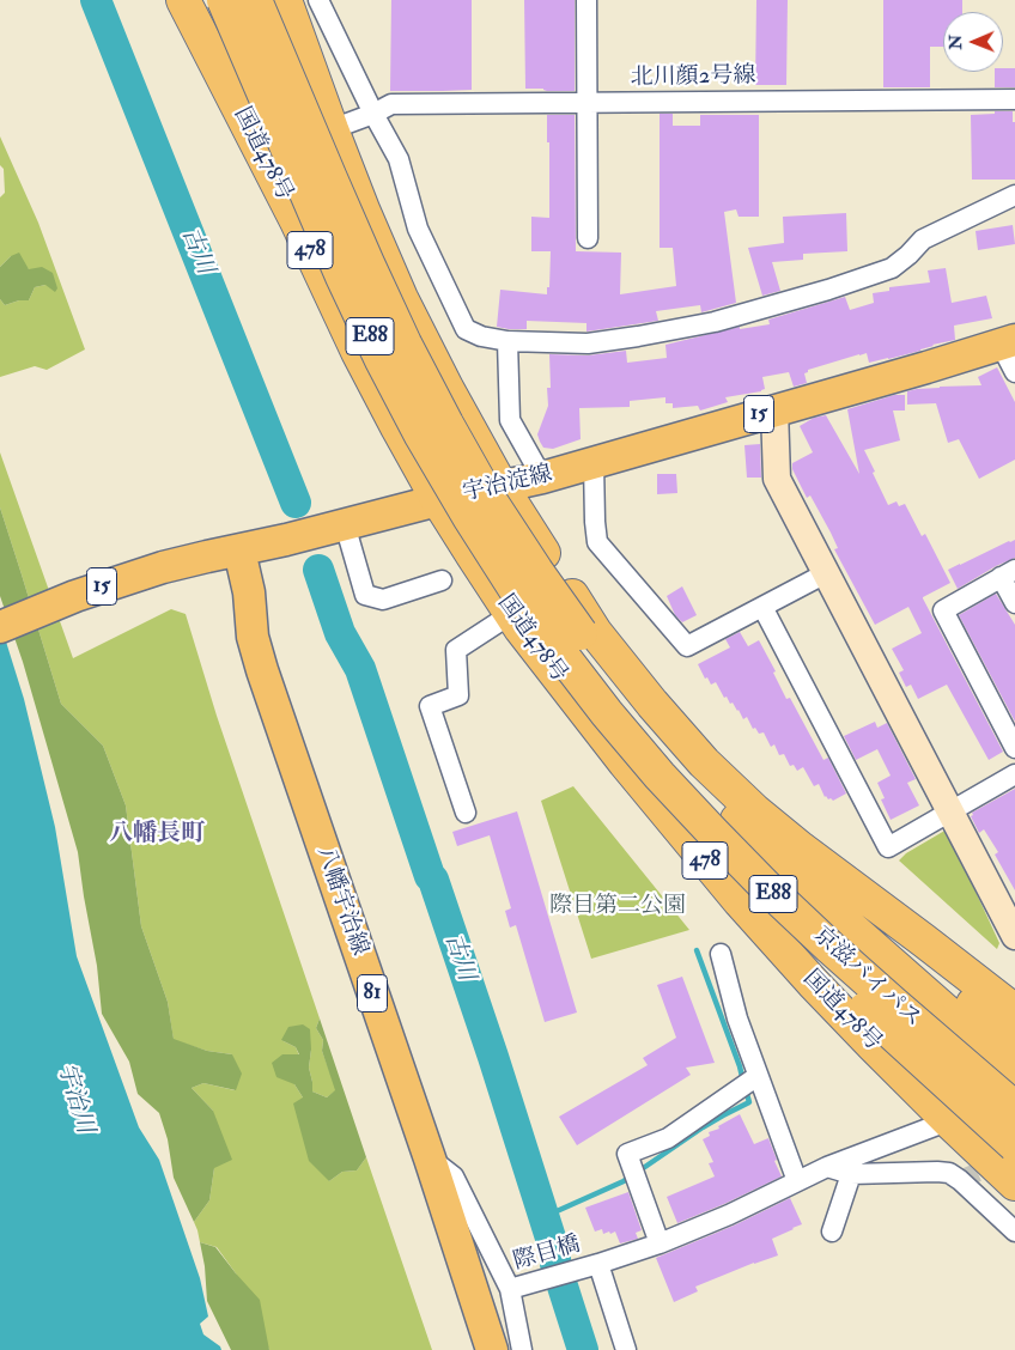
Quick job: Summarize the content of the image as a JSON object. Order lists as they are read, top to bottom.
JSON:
{
  "streets": {
    "highway": [
      "国道478号",
      "478",
      "E88",
      "京滋バイパス"
    ],
    "main road": [
      "15",
      "宇治淀線",
      "八幡宇治線",
      "81"
    ],
    "street": ["北川顔2号線", "際目橋"]
  },
  "crossings": [
    ["国道478号", "宇治淀線"],
    ["国道478号", "際目橋"],
    ["E88", "京滋バイパス"],
    ["宇治淀線", "八幡宇治線"]
  ],
  "districts": ["八幡長町"],
  "water": ["古川", "宇治川"],
  "parks": ["際目第二公園"],
  "north": "left"
}
